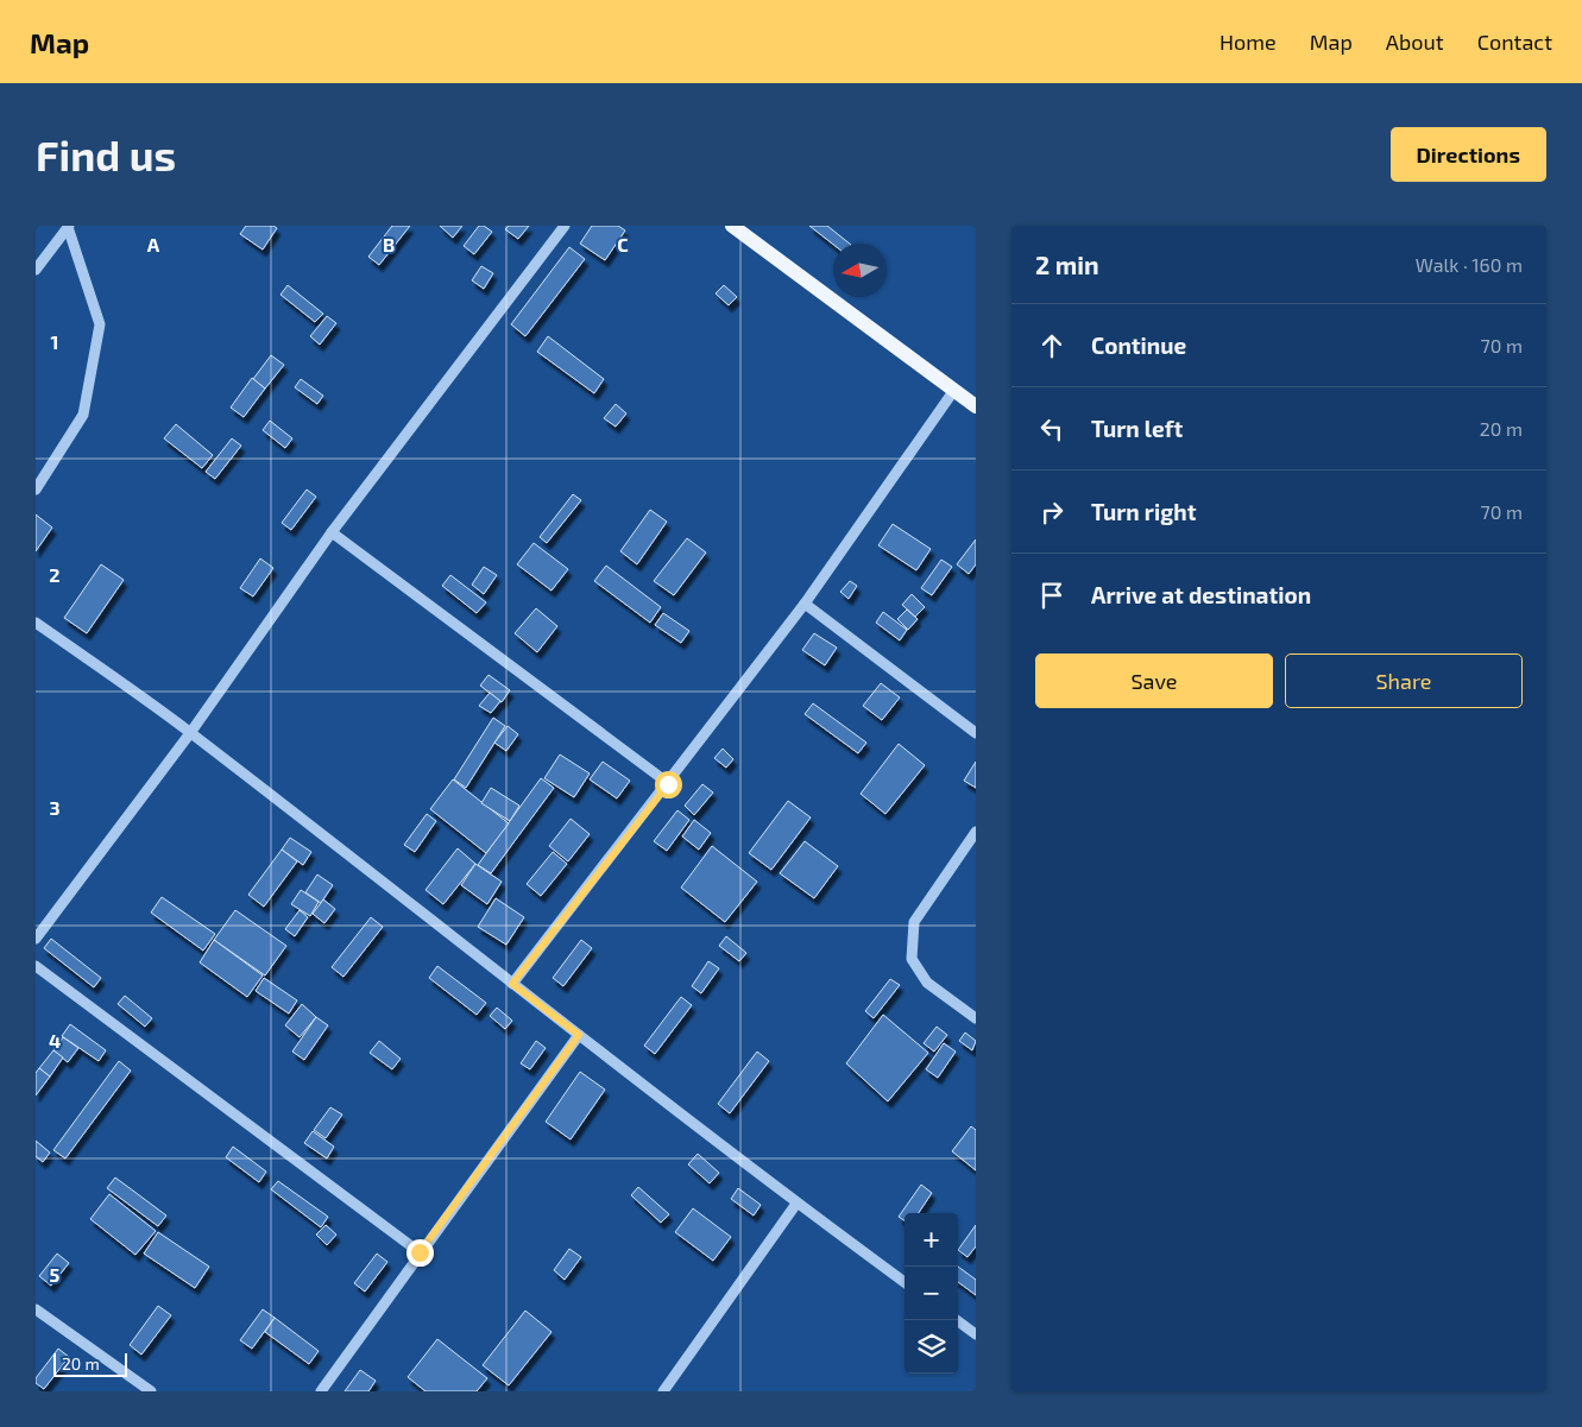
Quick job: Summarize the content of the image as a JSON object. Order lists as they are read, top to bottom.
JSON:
{
  "scale_bar": "20 m",
  "north": "left",
  "page": {
    "header": "Map",
    "nav": [
      "Home",
      "Map",
      "About",
      "Contact"
    ],
    "buttons": [
      "Directions",
      ["Save", "Share"]
    ],
    "title": "Find us",
    "heading": ["2 min", "Walk · 160 m"],
    "list": [
      ["Continue", "70 m"],
      ["Turn left", "20 m"],
      ["Turn right", "70 m"],
      "Arrive at destination"
    ],
    "map_buttons": ["+", "−"],
    "scale": "20 m"
  },
  "grid": {
    "columns": ["A", "B", "C"],
    "rows": [
      "1",
      "2",
      "3",
      "4",
      "5"
    ]
  }
}
